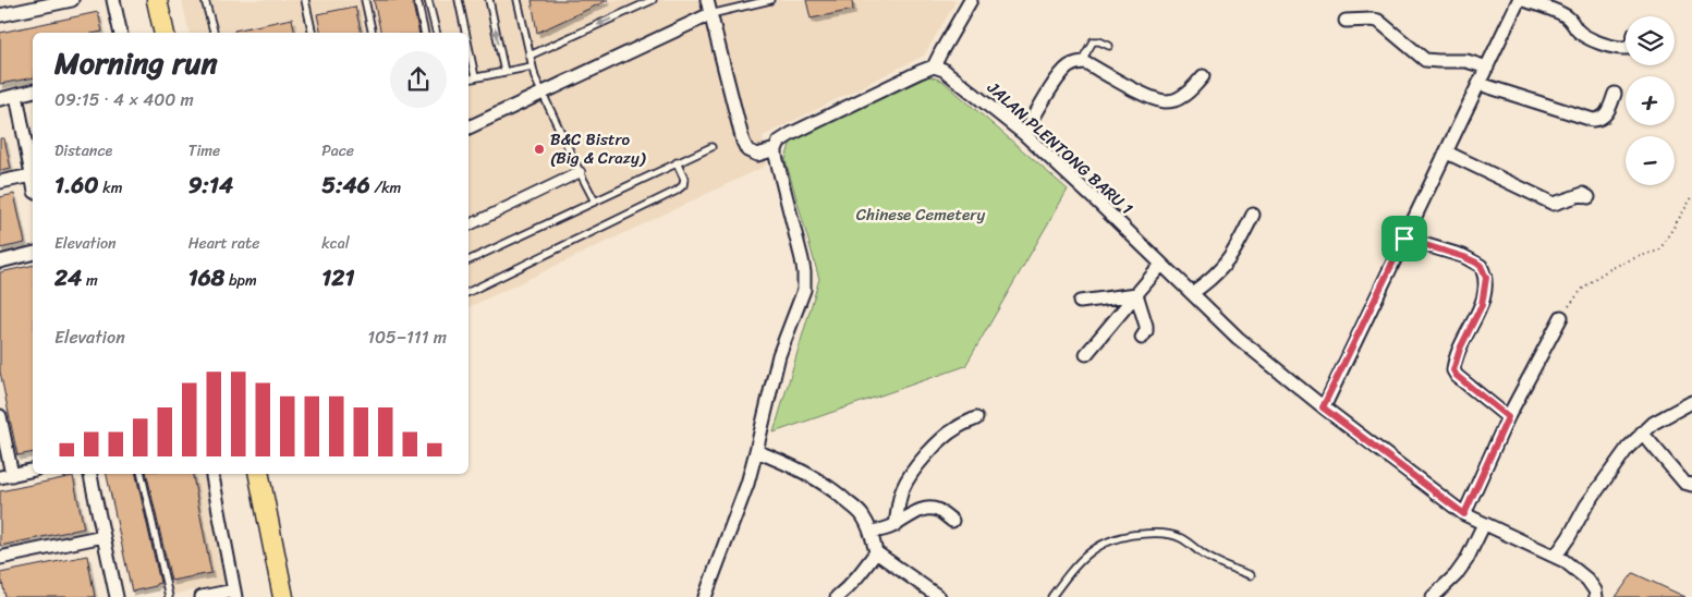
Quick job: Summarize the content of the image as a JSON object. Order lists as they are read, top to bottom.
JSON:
{
  "streets": {
    "street": ["JALAN PLENTONG BARU 1"]
  },
  "parks": ["Chinese Cemetery"],
  "places": ["B&C Bistro (Big & Crazy)"],
  "page": {
    "map_buttons": ["+", "−"],
    "heading": ["Morning run", "09:15 · 4 × 400 m"],
    "stats": [
      ["Distance", "1.60 km"],
      ["Time", "9:14"],
      ["Pace", "5:46 /km"],
      ["Elevation", "24 m"],
      ["Heart rate", "168 bpm"],
      ["kcal", "121"]
    ],
    "chart": ["Elevation", "105–111 m"]
  }
}
